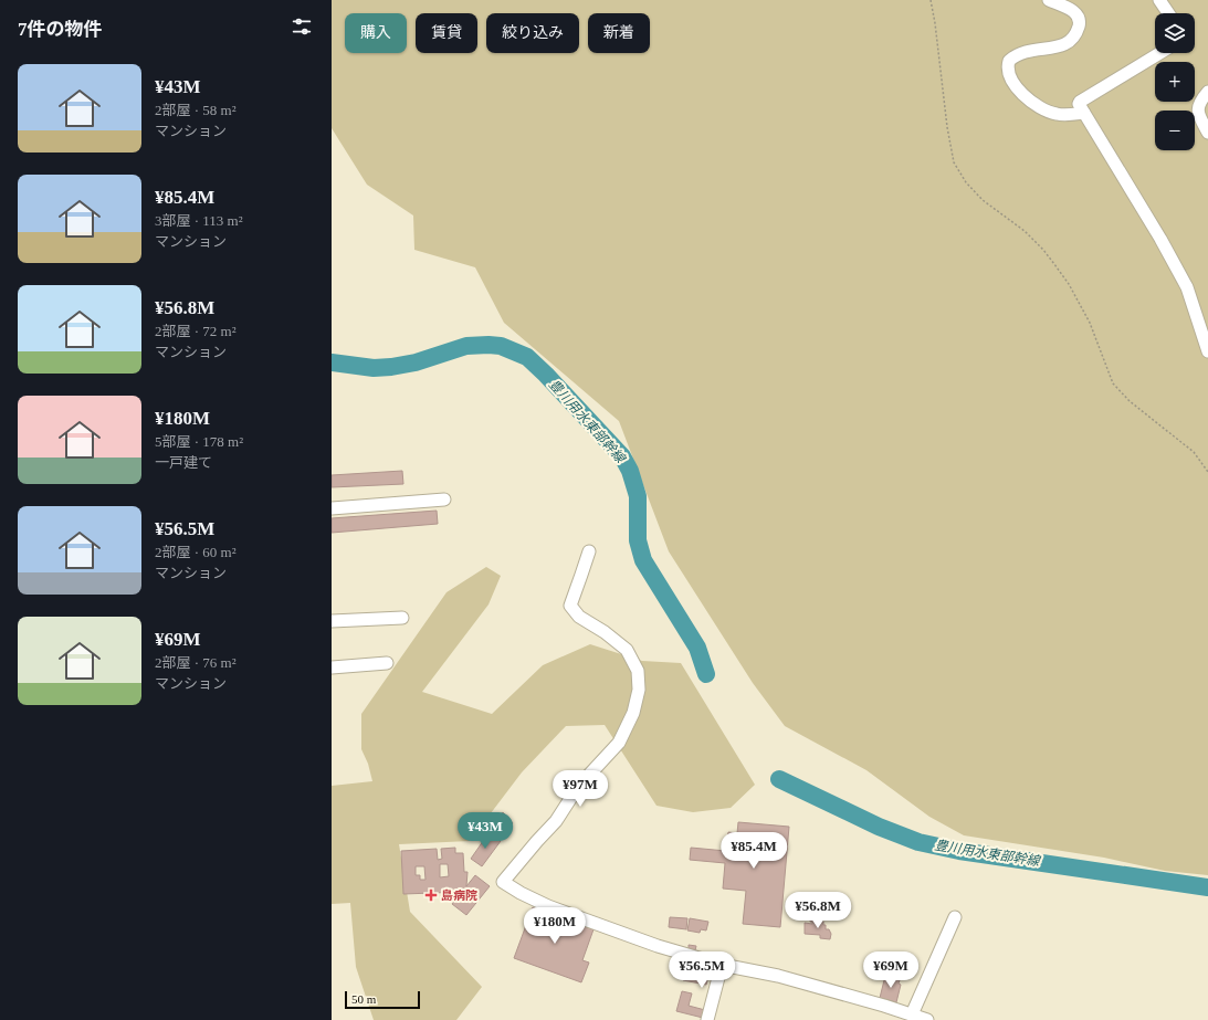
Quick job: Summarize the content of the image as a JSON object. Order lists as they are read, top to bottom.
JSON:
{
  "water": ["豊川用水東部幹線"],
  "places": {
    "health": ["島病院"]
  },
  "scale_bar": "50 m",
  "page": {
    "heading": "7件の物件",
    "map_buttons": ["+", "−"],
    "chip": [
      "購入",
      "賃貸",
      "絞り込み",
      "新着"
    ],
    "list": [
      {
        "name": "¥43M",
        "note": "2部屋 · 58 m² · マンション"
      },
      {
        "name": "¥85.4M",
        "note": "3部屋 · 113 m² · マンション"
      },
      {
        "name": "¥56.8M",
        "note": "2部屋 · 72 m² · マンション"
      },
      {
        "name": "¥180M",
        "note": "5部屋 · 178 m² · 一戸建て"
      },
      {
        "name": "¥56.5M",
        "note": "2部屋 · 60 m² · マンション"
      },
      {
        "name": "¥69M",
        "note": "2部屋 · 76 m² · マンション"
      }
    ],
    "price": [
      "¥97M",
      "¥43M",
      "¥85.4M",
      "¥56.8M",
      "¥180M",
      "¥56.5M",
      "¥69M"
    ],
    "scale": "50 m"
  }
}
